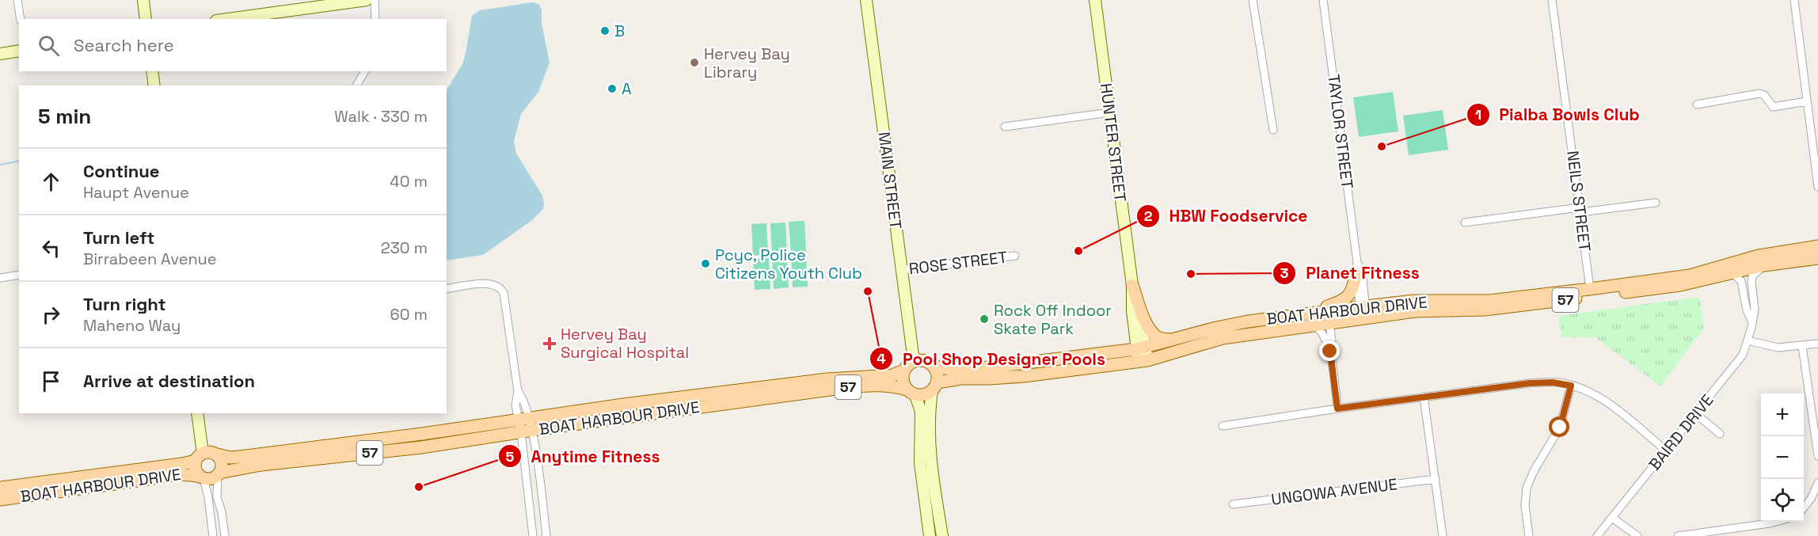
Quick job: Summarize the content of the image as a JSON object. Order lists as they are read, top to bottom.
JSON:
{
  "streets": {
    "main road": ["57", "BOAT HARBOUR DRIVE"],
    "street": [
      "TAYLOR STREET",
      "HUNTER STREET",
      "MAIN STREET",
      "NEILS STREET",
      "ROSE STREET",
      "BAIRD DRIVE",
      "UNGOWA AVENUE"
    ]
  },
  "crossings": [
    ["TAYLOR STREET", "BOAT HARBOUR DRIVE"],
    ["HUNTER STREET", "BOAT HARBOUR DRIVE"],
    ["MAIN STREET", "ROSE STREET"],
    ["MAIN STREET", "57"],
    ["MAIN STREET", "BOAT HARBOUR DRIVE"],
    ["NEILS STREET", "BOAT HARBOUR DRIVE"],
    ["57", "BOAT HARBOUR DRIVE"],
    ["BOAT HARBOUR DRIVE", "BAIRD DRIVE"]
  ],
  "places": {
    "other": [
      "B",
      "Hervey Bay Library",
      "A",
      "Pialba Bowls Club",
      "HBW Foodservice",
      "Pcyc, Police Citizens Youth Club",
      "Planet Fitness",
      "Pool Shop Designer Pools",
      "Rock Off Indoor Skate Park",
      "Anytime Fitness"
    ],
    "health": ["Hervey Bay Surgical Hospital"]
  },
  "page": {
    "search": "Search here",
    "heading": ["5 min", "Walk · 330 m"],
    "list": [
      ["Continue", "Haupt Avenue", "40 m"],
      ["Turn left", "Birrabeen Avenue", "230 m"],
      ["Turn right", "Maheno Way", "60 m"],
      "Arrive at destination"
    ],
    "map_buttons": ["+", "−"]
  }
}
